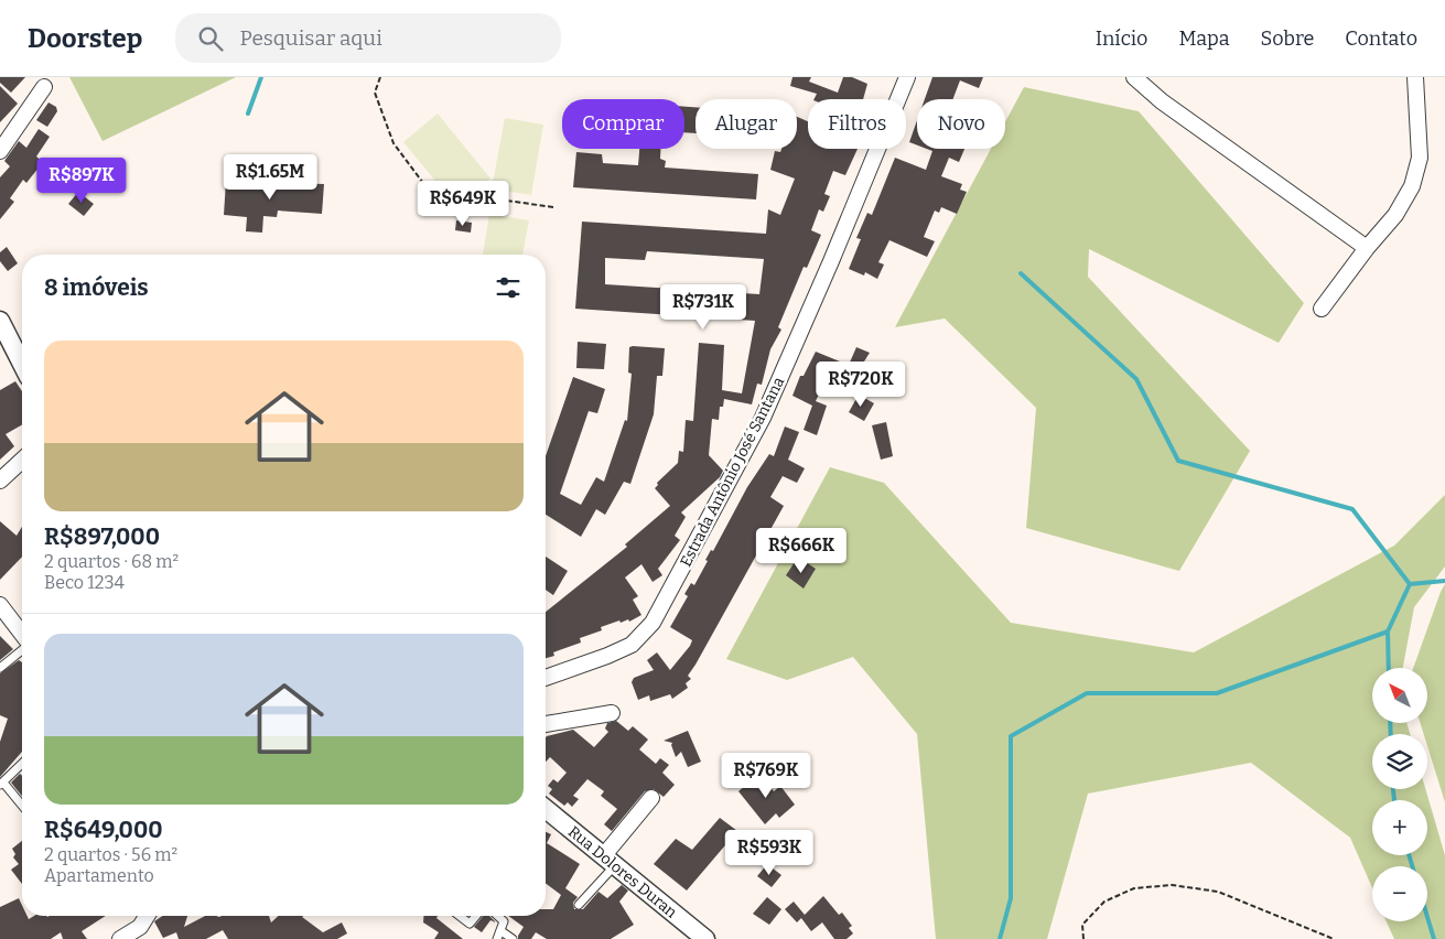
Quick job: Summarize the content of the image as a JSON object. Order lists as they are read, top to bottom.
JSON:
{
  "streets": {
    "street": ["Estrada Antônio José Santana", "Rua Dolores Duran"]
  },
  "north": "top left",
  "page": {
    "header": "Doorstep",
    "search": "Pesquisar aqui",
    "nav": [
      "Início",
      "Mapa",
      "Sobre",
      "Contato"
    ],
    "chip": [
      "Comprar",
      "Alugar",
      "Filtros",
      "Novo"
    ],
    "price": [
      "R$1.65M",
      "R$897K",
      "R$649K",
      "R$731K",
      "R$720K",
      "R$666K",
      "R$769K",
      "R$593K"
    ],
    "heading": "8 imóveis",
    "list": [
      {
        "name": "R$897,000",
        "note": "2 quartos · 68 m² · Beco 1234"
      },
      {
        "name": "R$649,000",
        "note": "2 quartos · 56 m² · Apartamento"
      }
    ],
    "map_buttons": ["+", "−"]
  }
}
